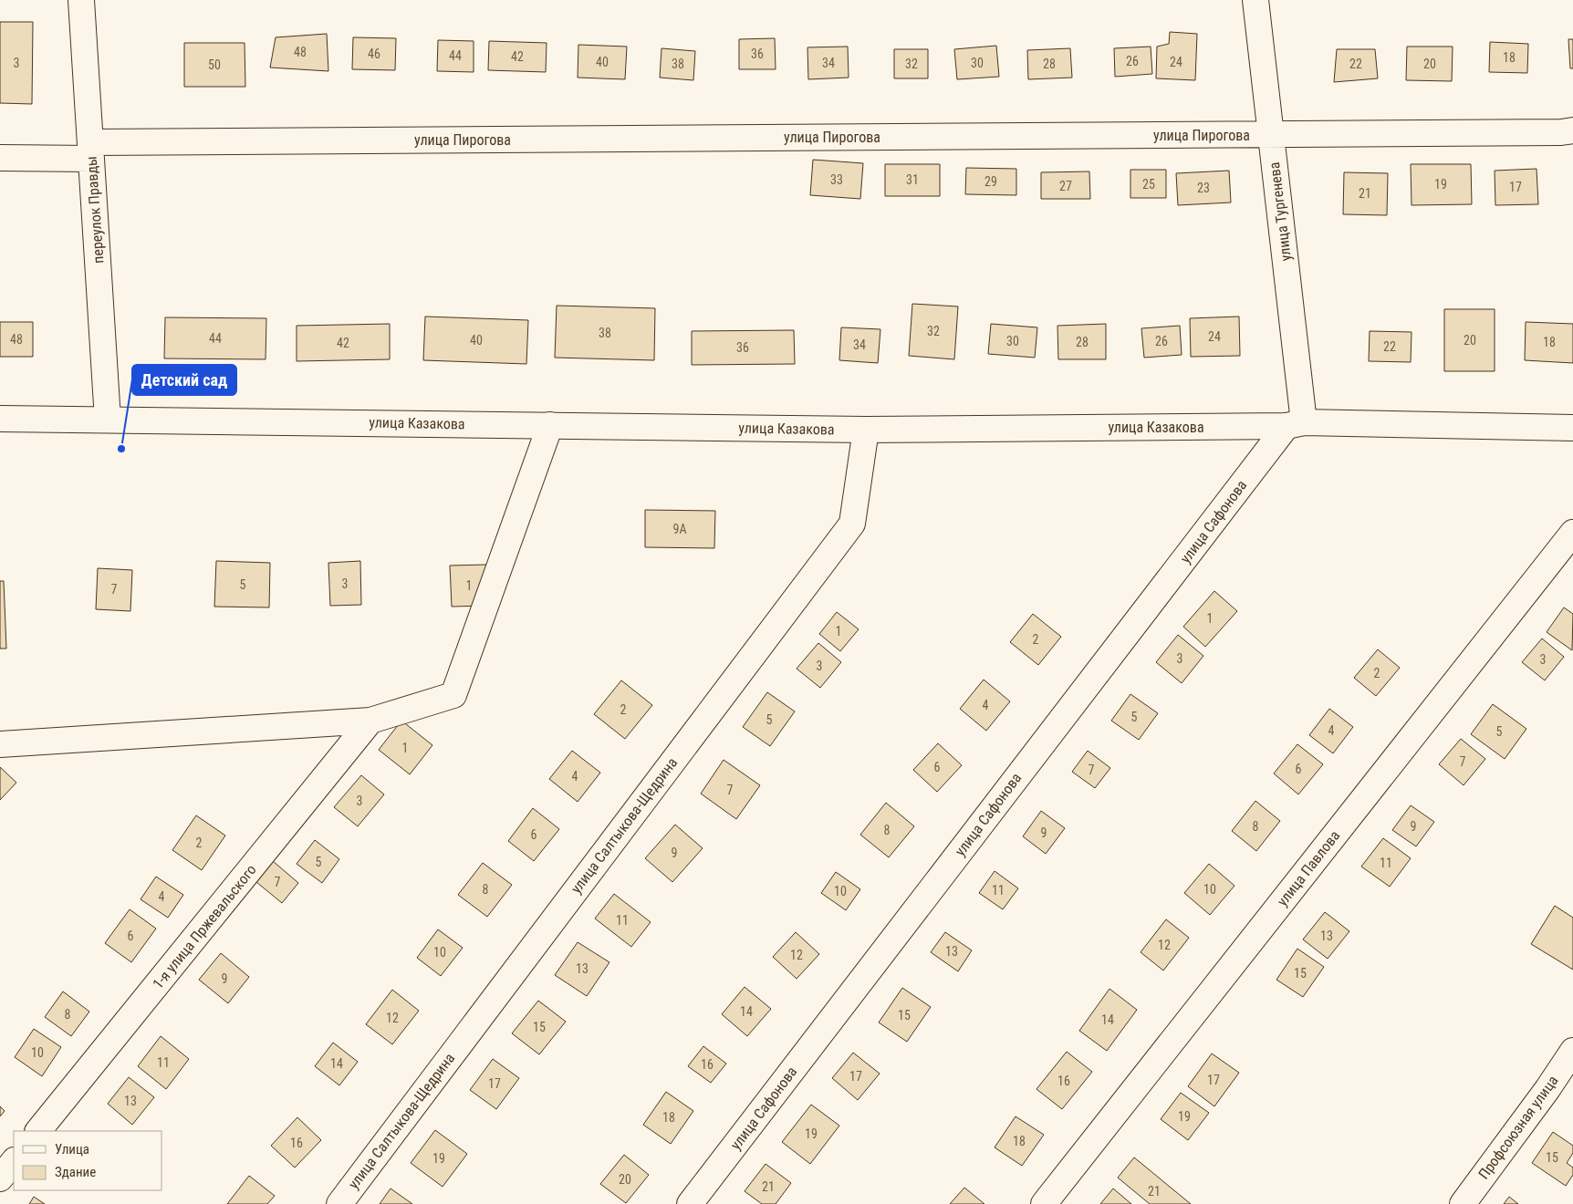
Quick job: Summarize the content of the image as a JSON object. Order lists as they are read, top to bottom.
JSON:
{
  "streets": {
    "street": [
      "улица Пирогова",
      "переулок Правды",
      "улица Тургенева",
      "улица Казакова",
      "улица Сафонова",
      "улица Салтыкова-Щедрина",
      "улица Павлова",
      "1-я улица Пржевальского",
      "Профсоюзная улица"
    ]
  },
  "crossings": [
    ["улица Пирогова", "переулок Правды"],
    ["улица Пирогова", "улица Тургенева"],
    ["переулок Правды", "улица Казакова"],
    ["улица Тургенева", "улица Казакова"],
    ["улица Тургенева", "улица Сафонова"],
    ["улица Казакова", "улица Сафонова"],
    ["улица Казакова", "улица Салтыкова-Щедрина"]
  ],
  "places": ["Детский сад"],
  "house_numbers": [
    "48",
    "46",
    "36",
    "44",
    "42",
    "18",
    "26",
    "40",
    "24",
    "3",
    "34",
    "30",
    "38",
    "32",
    "28",
    "22",
    "20",
    "50",
    "33",
    "31",
    "29",
    "25",
    "19",
    "27",
    "17",
    "23",
    "21",
    "32",
    "38",
    "24",
    "44",
    "48",
    "40",
    "20",
    "30",
    "26",
    "28",
    "18",
    "42",
    "34",
    "22",
    "36",
    "9А",
    "3",
    "5",
    "1",
    "7",
    "1",
    "1",
    "2",
    "3",
    "3",
    "3",
    "2",
    "4",
    "2",
    "5",
    "5",
    "4",
    "5",
    "1",
    "7",
    "6",
    "6",
    "7",
    "4",
    "7",
    "3",
    "8",
    "9",
    "8",
    "9",
    "6",
    "2",
    "9",
    "5",
    "11",
    "7",
    "8",
    "10",
    "11",
    "10",
    "4",
    "11",
    "6",
    "13",
    "12",
    "13",
    "10",
    "12",
    "13",
    "15",
    "9",
    "14",
    "8",
    "15",
    "12",
    "14",
    "15",
    "10",
    "11",
    "14",
    "16",
    "17",
    "17",
    "16",
    "17",
    "13",
    "19",
    "18",
    "19",
    "18",
    "16",
    "15",
    "19",
    "20",
    "21",
    "21"
  ],
  "legend": ["Улица", "Здание"]
}
